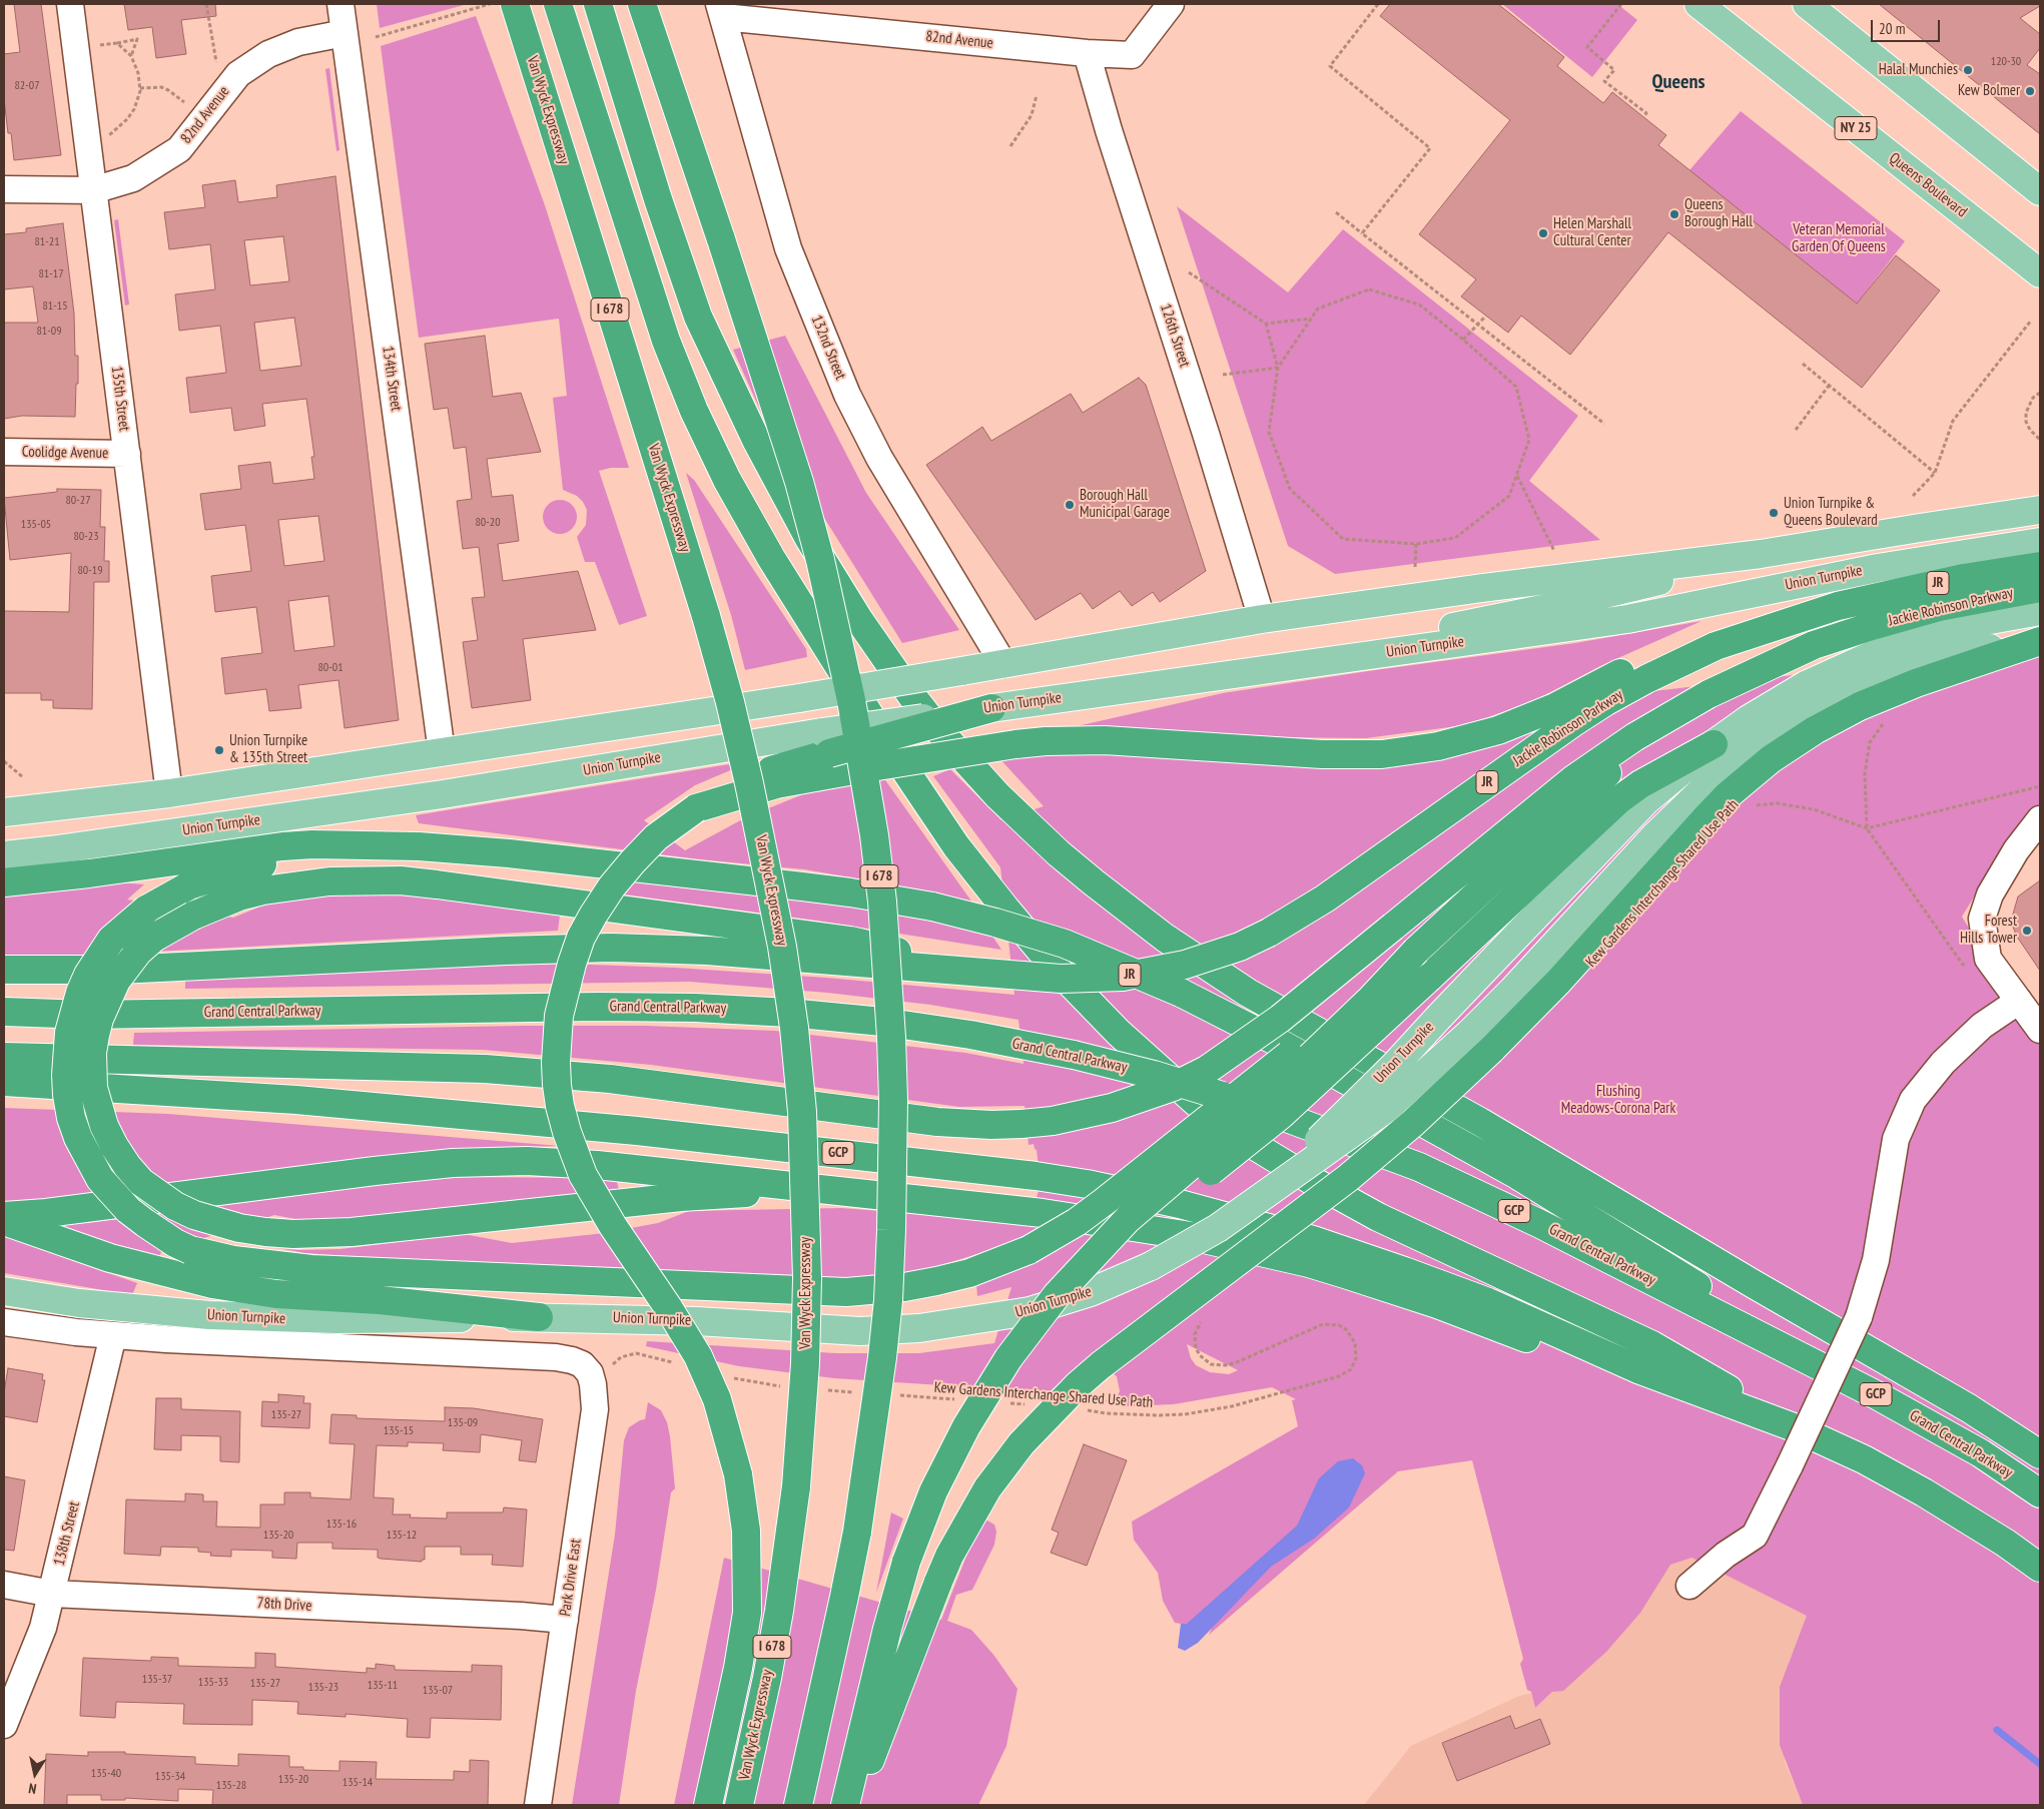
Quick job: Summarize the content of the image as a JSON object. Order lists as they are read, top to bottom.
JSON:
{
  "streets": {
    "highway": [
      "Van Wyck Expressway",
      "I 678",
      "JR",
      "Jackie Robinson Parkway",
      "Grand Central Parkway",
      "GCP"
    ],
    "main road": ["NY 25", "Queens Boulevard", "Union Turnpike"],
    "street": [
      "82nd Avenue",
      "126th Street",
      "132nd Street",
      "134th Street",
      "135th Street",
      "Coolidge Avenue",
      "138th Street",
      "Park Drive East",
      "78th Drive"
    ],
    "path": ["Kew Gardens Interchange Shared Use Path"]
  },
  "crossings": [
    ["82nd Avenue", "126th Street"],
    ["82nd Avenue", "132nd Street"],
    ["82nd Avenue", "134th Street"],
    ["82nd Avenue", "135th Street"],
    ["135th Street", "Coolidge Avenue"],
    ["Union Turnpike", "138th Street"],
    ["Union Turnpike", "Park Drive East"],
    ["138th Street", "78th Drive"],
    ["Park Drive East", "78th Drive"]
  ],
  "districts": ["Queens"],
  "parks": ["Veteran Memorial Garden Of Queens", "Flushing Meadows-Corona Park"],
  "places": [
    "Halal Munchies",
    "Kew Bolmer",
    "Queens Borough Hall",
    "Helen Marshall Cultural Center",
    "Borough Hall Municipal Garage",
    "Union Turnpike & Queens Boulevard",
    "Union Turnpike & 135th Street",
    "Forest Hills Tower"
  ],
  "house_numbers": [
    "120-30",
    "82-07",
    "81-21",
    "81-17",
    "81-15",
    "81-09",
    "80-27",
    "80-20",
    "135-05",
    "80-23",
    "80-19",
    "80-01",
    "135-27",
    "135-09",
    "135-15",
    "135-16",
    "135-20",
    "135-12",
    "135-37",
    "135-33",
    "135-27",
    "135-11",
    "135-23",
    "135-07",
    "135-40",
    "135-34",
    "135-20",
    "135-14",
    "135-28"
  ],
  "scale_bar": "20 m",
  "north": "bottom"
}
